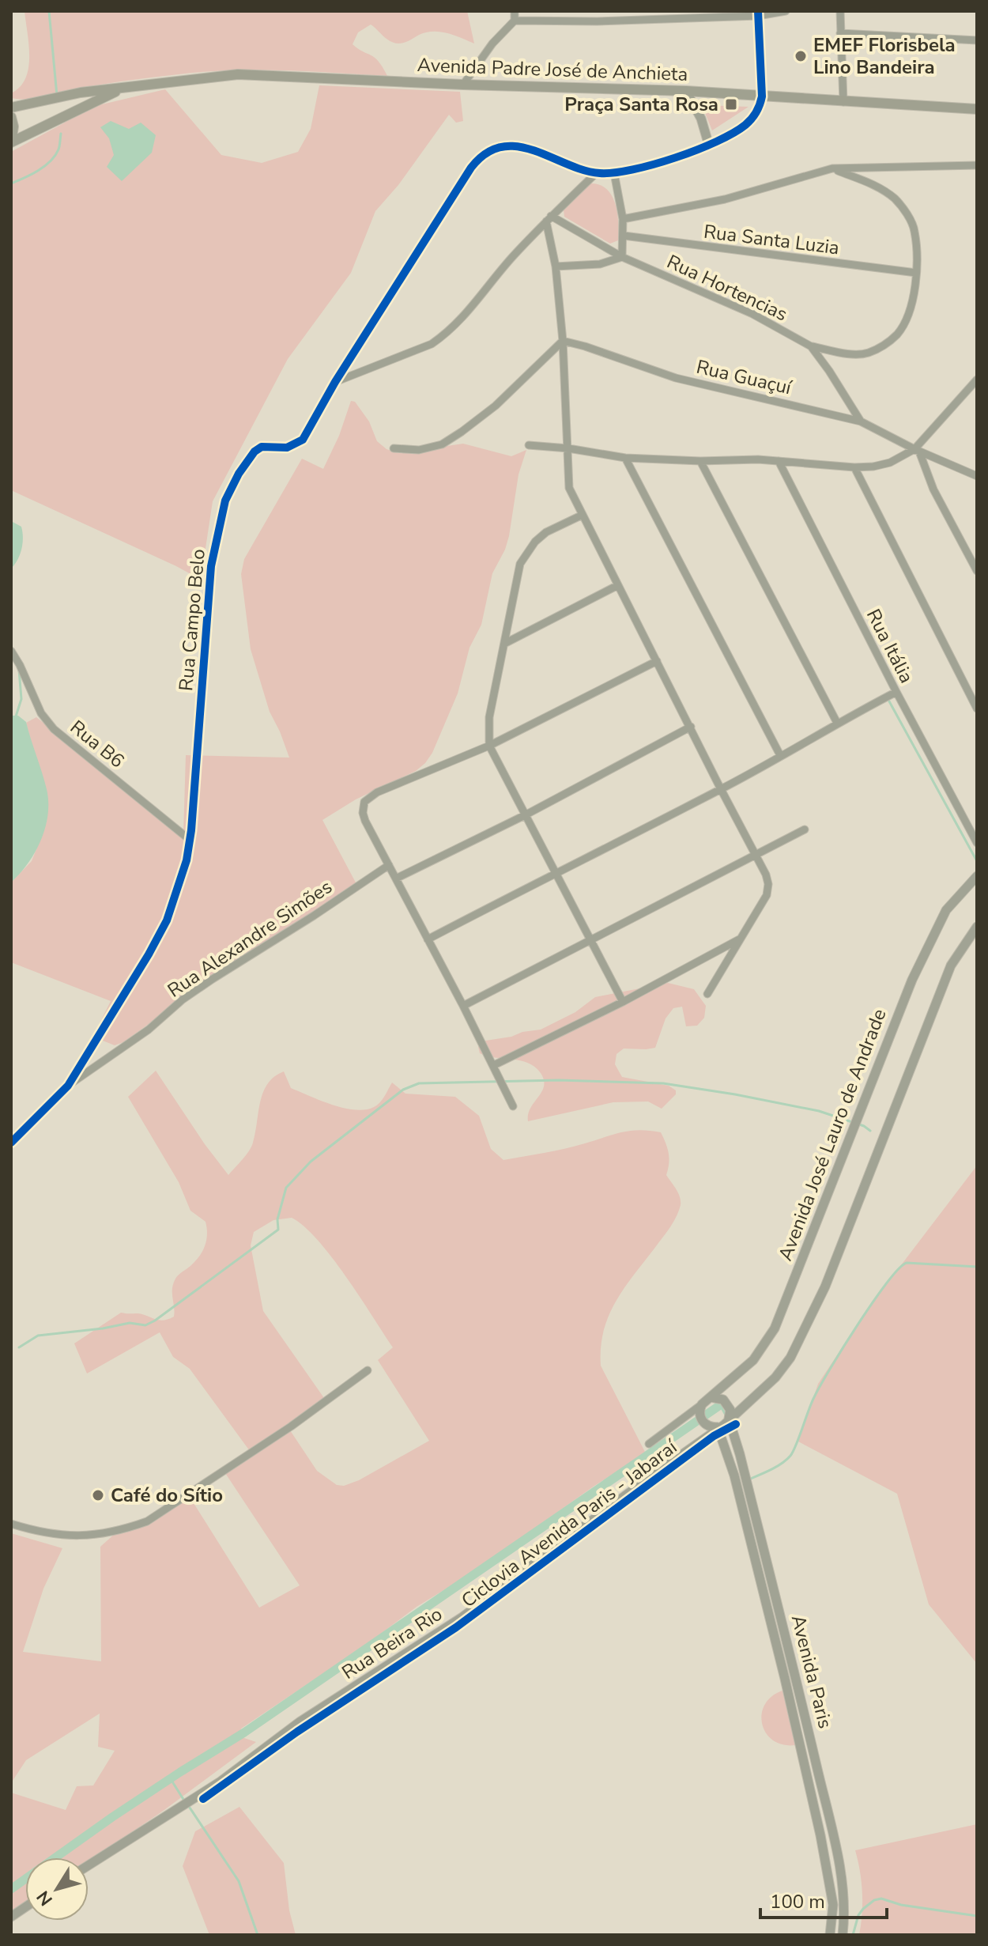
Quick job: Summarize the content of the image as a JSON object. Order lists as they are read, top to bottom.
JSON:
{
  "streets": {
    "main road": ["Avenida Padre José de Anchieta"],
    "street": [
      "Rua Santa Luzia",
      "Rua Hortencias",
      "Rua Guaçuí",
      "Rua Campo Belo",
      "Rua Itália",
      "Rua B6",
      "Rua Alexandre Simões",
      "Avenida José Lauro de Andrade",
      "Rua Beira Rio",
      "Avenida Paris"
    ],
    "cycle path": ["Ciclovia Avenida Paris - Jabaraí"]
  },
  "crossings": [
    ["Avenida Padre José de Anchieta", "Rua Campo Belo"],
    ["Rua Hortencias", "Rua Guaçuí"],
    ["Rua Campo Belo", "Rua B6"],
    ["Rua Campo Belo", "Rua Alexandre Simões"],
    ["Avenida José Lauro de Andrade", "Rua Beira Rio"],
    ["Avenida José Lauro de Andrade", "Avenida Paris"],
    ["Rua Beira Rio", "Avenida Paris"]
  ],
  "places": {
    "other": ["EMEF Florisbela Lino Bandeira", "Café do Sítio"],
    "transit": ["Praça Santa Rosa"]
  },
  "scale_bar": "100 m",
  "north": "bottom left"
}
